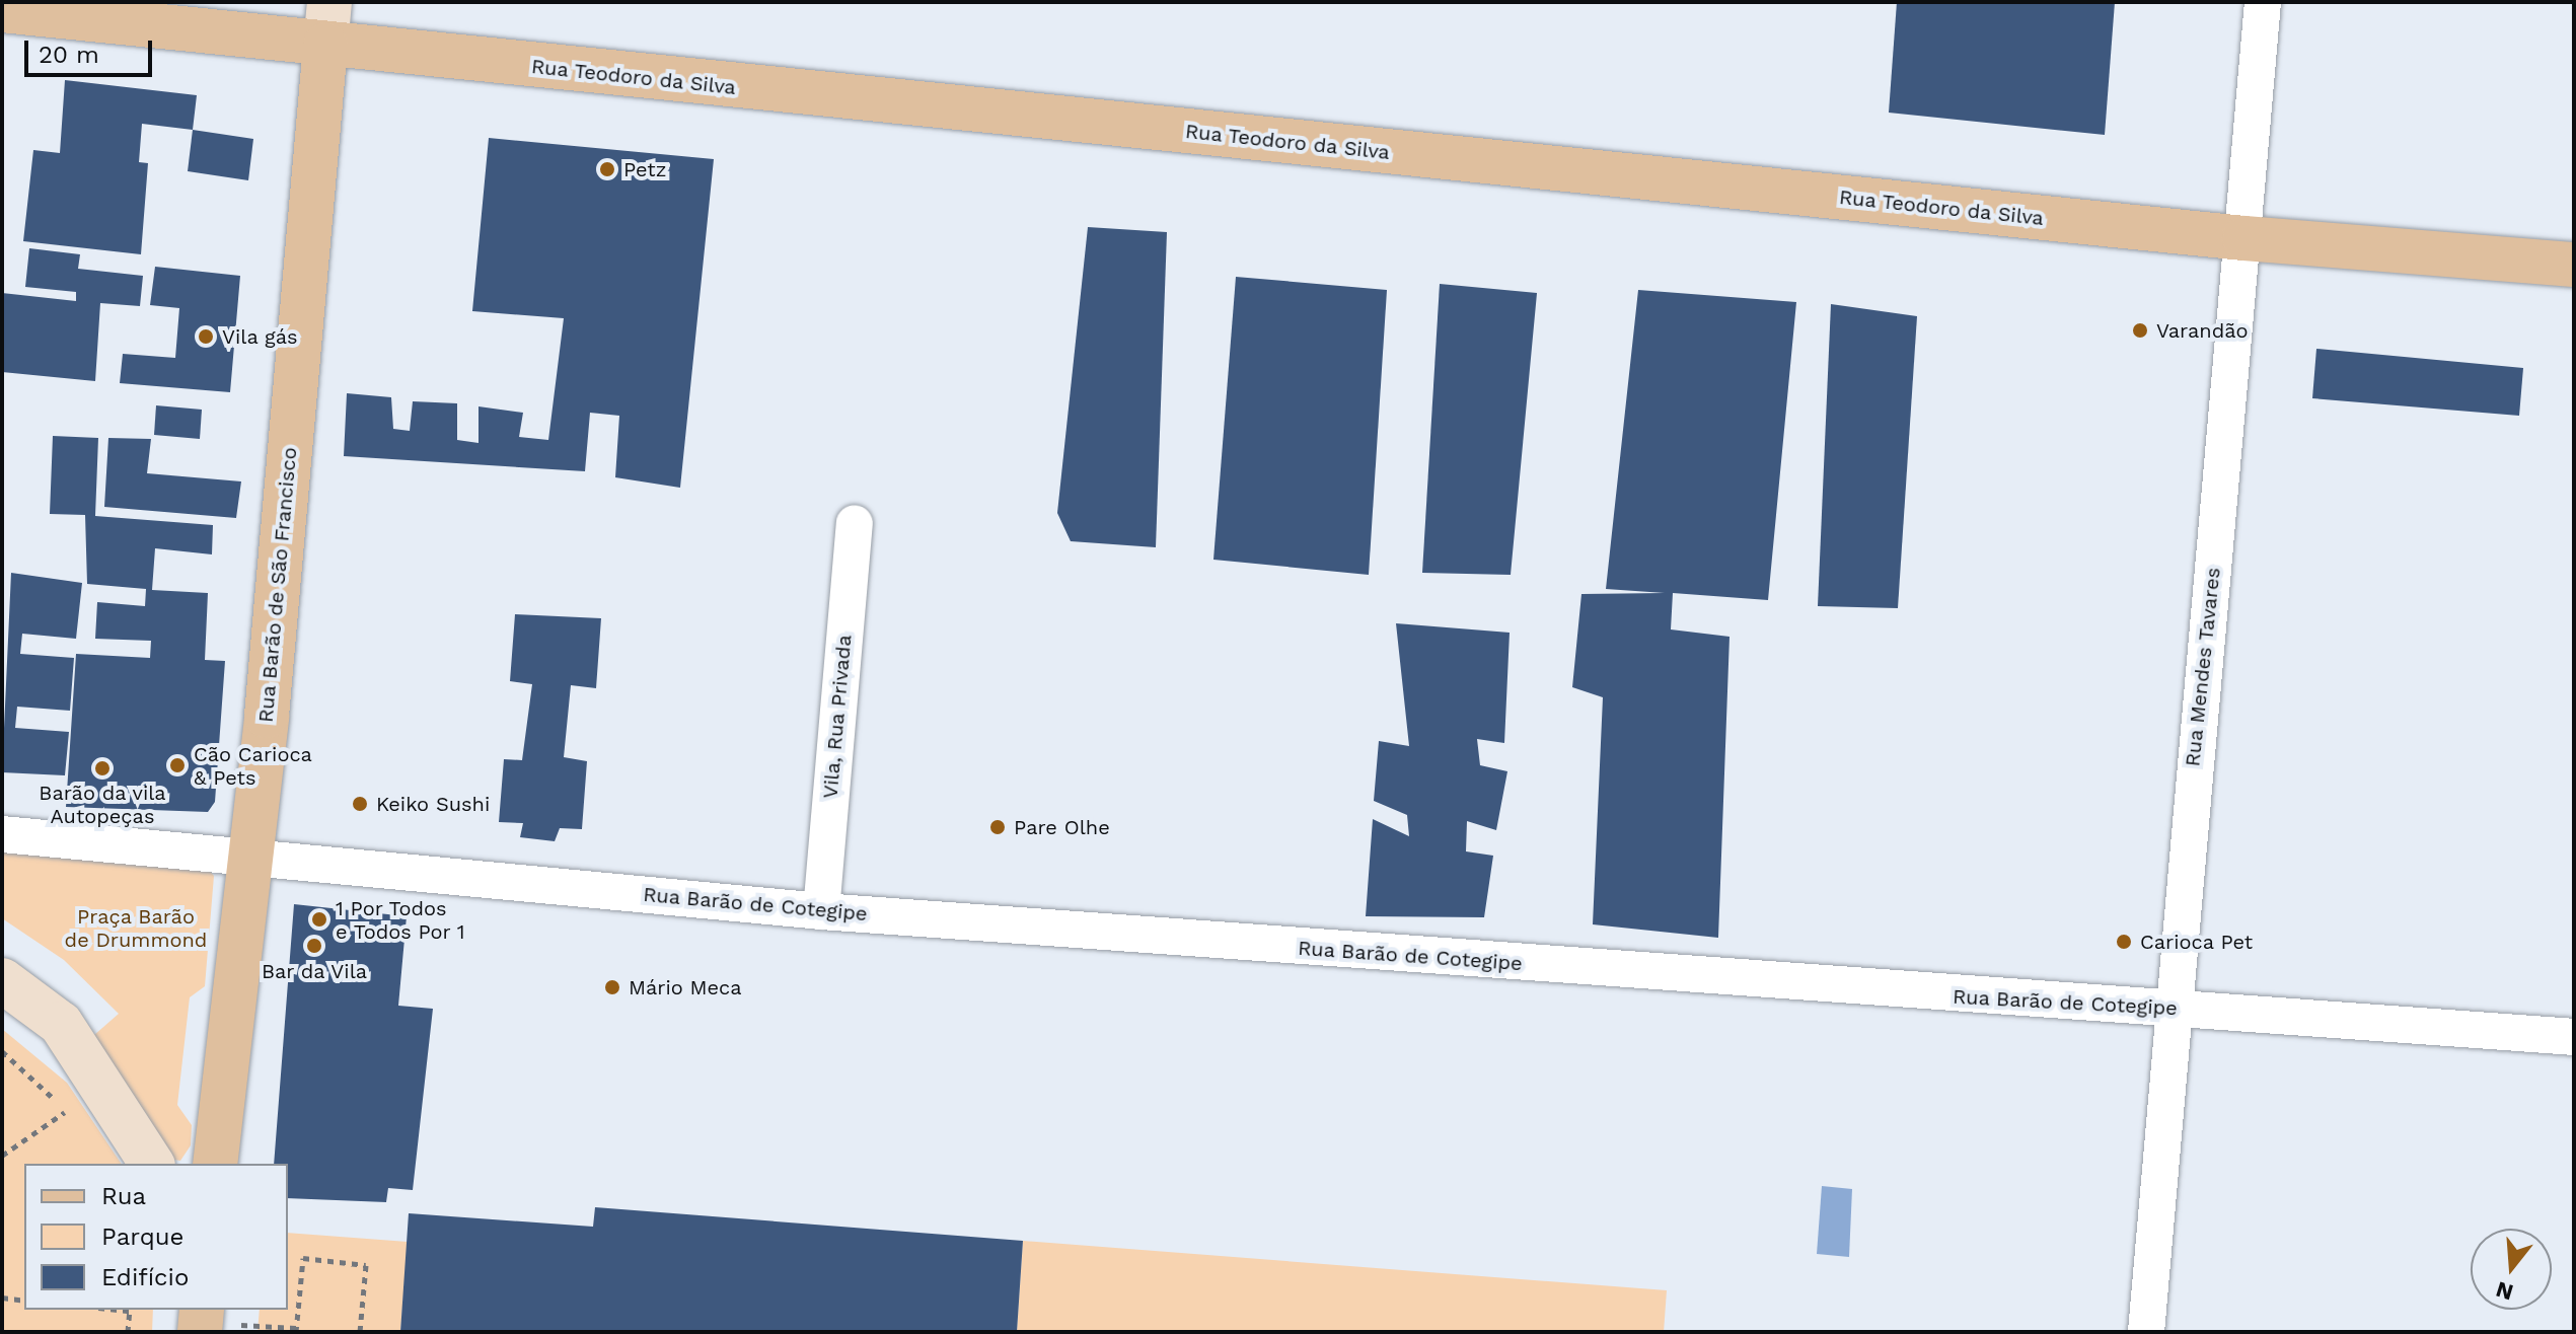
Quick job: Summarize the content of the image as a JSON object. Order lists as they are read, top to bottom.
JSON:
{
  "streets": {
    "main road": ["Rua Teodoro da Silva", "Rua Barão de São Francisco"],
    "street": ["Rua Mendes Tavares", "Vila, Rua Privada", "Rua Barão de Cotegipe"]
  },
  "crossings": [
    ["Rua Teodoro da Silva", "Rua Barão de São Francisco"],
    ["Rua Teodoro da Silva", "Rua Mendes Tavares"],
    ["Rua Barão de São Francisco", "Rua Barão de Cotegipe"],
    ["Rua Mendes Tavares", "Rua Barão de Cotegipe"],
    ["Vila, Rua Privada", "Rua Barão de Cotegipe"]
  ],
  "parks": ["Praça Barão de Drummond"],
  "places": [
    "Petz",
    "Varandão",
    "Vila gás",
    "Cão Carioca & Pets",
    "Barão da vila Autopeças",
    "Keiko Sushi",
    "Pare Olhe",
    "1 Por Todos e Todos Por 1",
    "Carioca Pet",
    "Bar da Vila",
    "Mário Meca"
  ],
  "legend": ["Rua", "Parque", "Edifício"],
  "scale_bar": "20 m",
  "north": "bottom"
}
